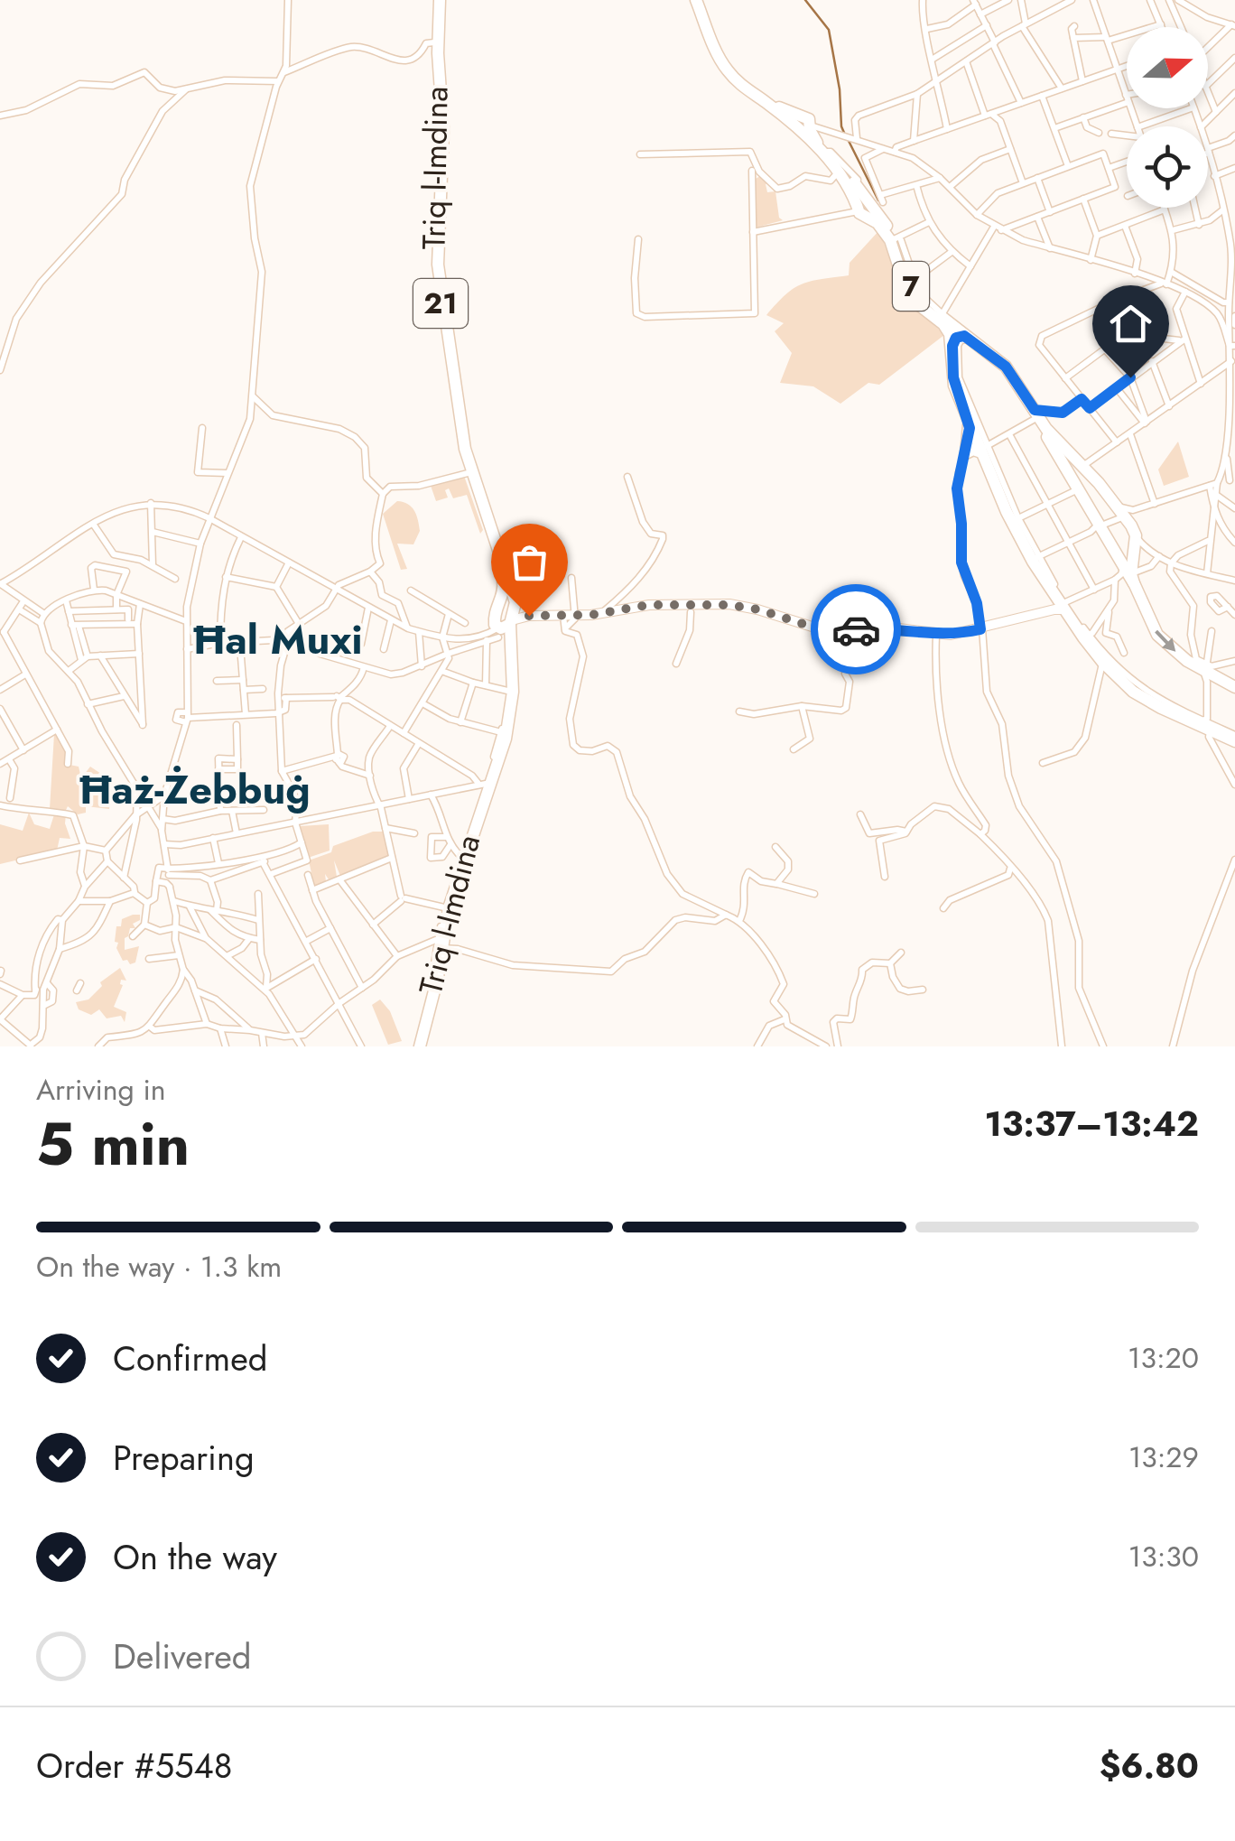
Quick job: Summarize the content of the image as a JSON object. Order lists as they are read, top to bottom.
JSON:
{
  "streets": {
    "highway": ["Triq l-Imdina", "7", "21"]
  },
  "districts": ["Ħal Muxi", "Ħaż-Żebbuġ"],
  "north": "right",
  "page": {
    "heading": ["5 min", "Arriving in", "13:37–13:42"],
    "panel": ["Order #5548", "$6.80"],
    "bar": "On the way · 1.3 km",
    "list": [
      ["Confirmed", "13:20"],
      ["Preparing", "13:29"],
      ["On the way", "13:30"],
      "Delivered"
    ]
  }
}
